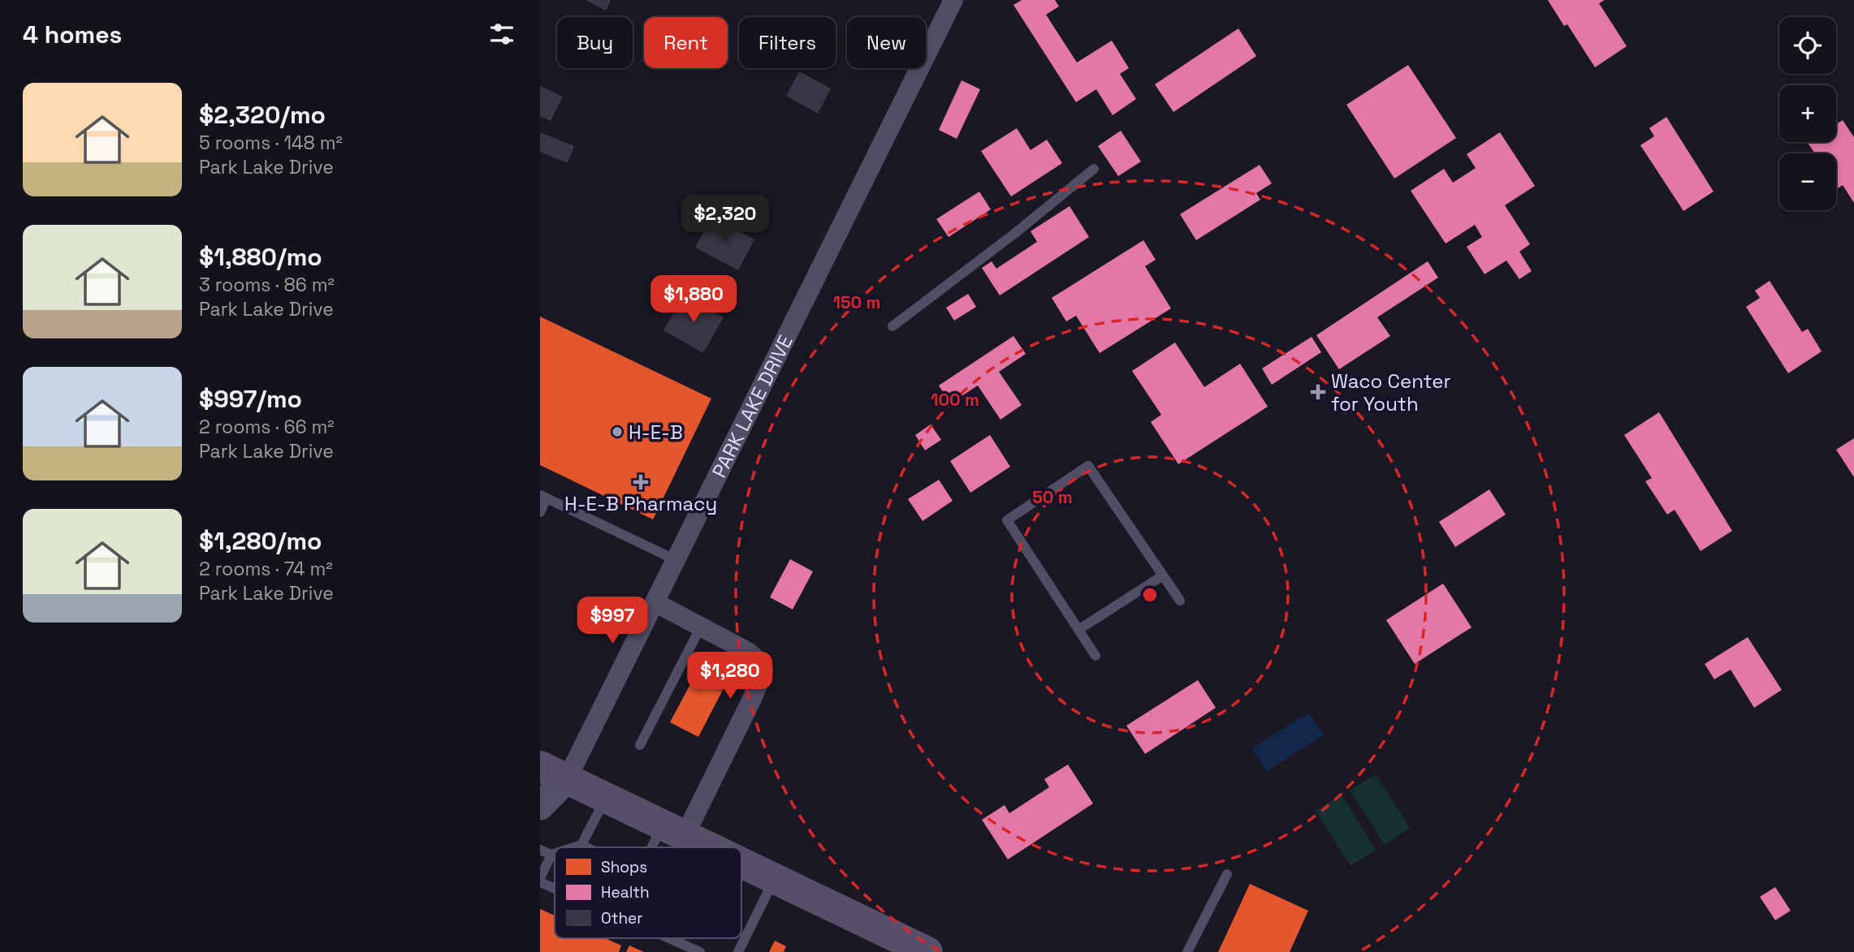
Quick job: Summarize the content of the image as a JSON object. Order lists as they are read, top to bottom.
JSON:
{
  "streets": {
    "street": ["PARK LAKE DRIVE"]
  },
  "places": {
    "health": ["Waco Center for Youth", "H-E-B Pharmacy"],
    "other": ["H-E-B"]
  },
  "legend": ["Shops", "Health", "Other"],
  "page": {
    "heading": "4 homes",
    "map_buttons": ["+", "−"],
    "chip": [
      "Buy",
      "Rent",
      "Filters",
      "New"
    ],
    "list": [
      {
        "name": "$2,320/mo",
        "note": "5 rooms · 148 m² · Park Lake Drive"
      },
      {
        "name": "$1,880/mo",
        "note": "3 rooms · 86 m² · Park Lake Drive"
      },
      {
        "name": "$997/mo",
        "note": "2 rooms · 66 m² · Park Lake Drive"
      },
      {
        "name": "$1,280/mo",
        "note": "2 rooms · 74 m² · Park Lake Drive"
      }
    ],
    "price": [
      "$2,320",
      "$1,880",
      "$997",
      "$1,280"
    ]
  },
  "rings": ["150 m", "100 m", "50 m"]
}
